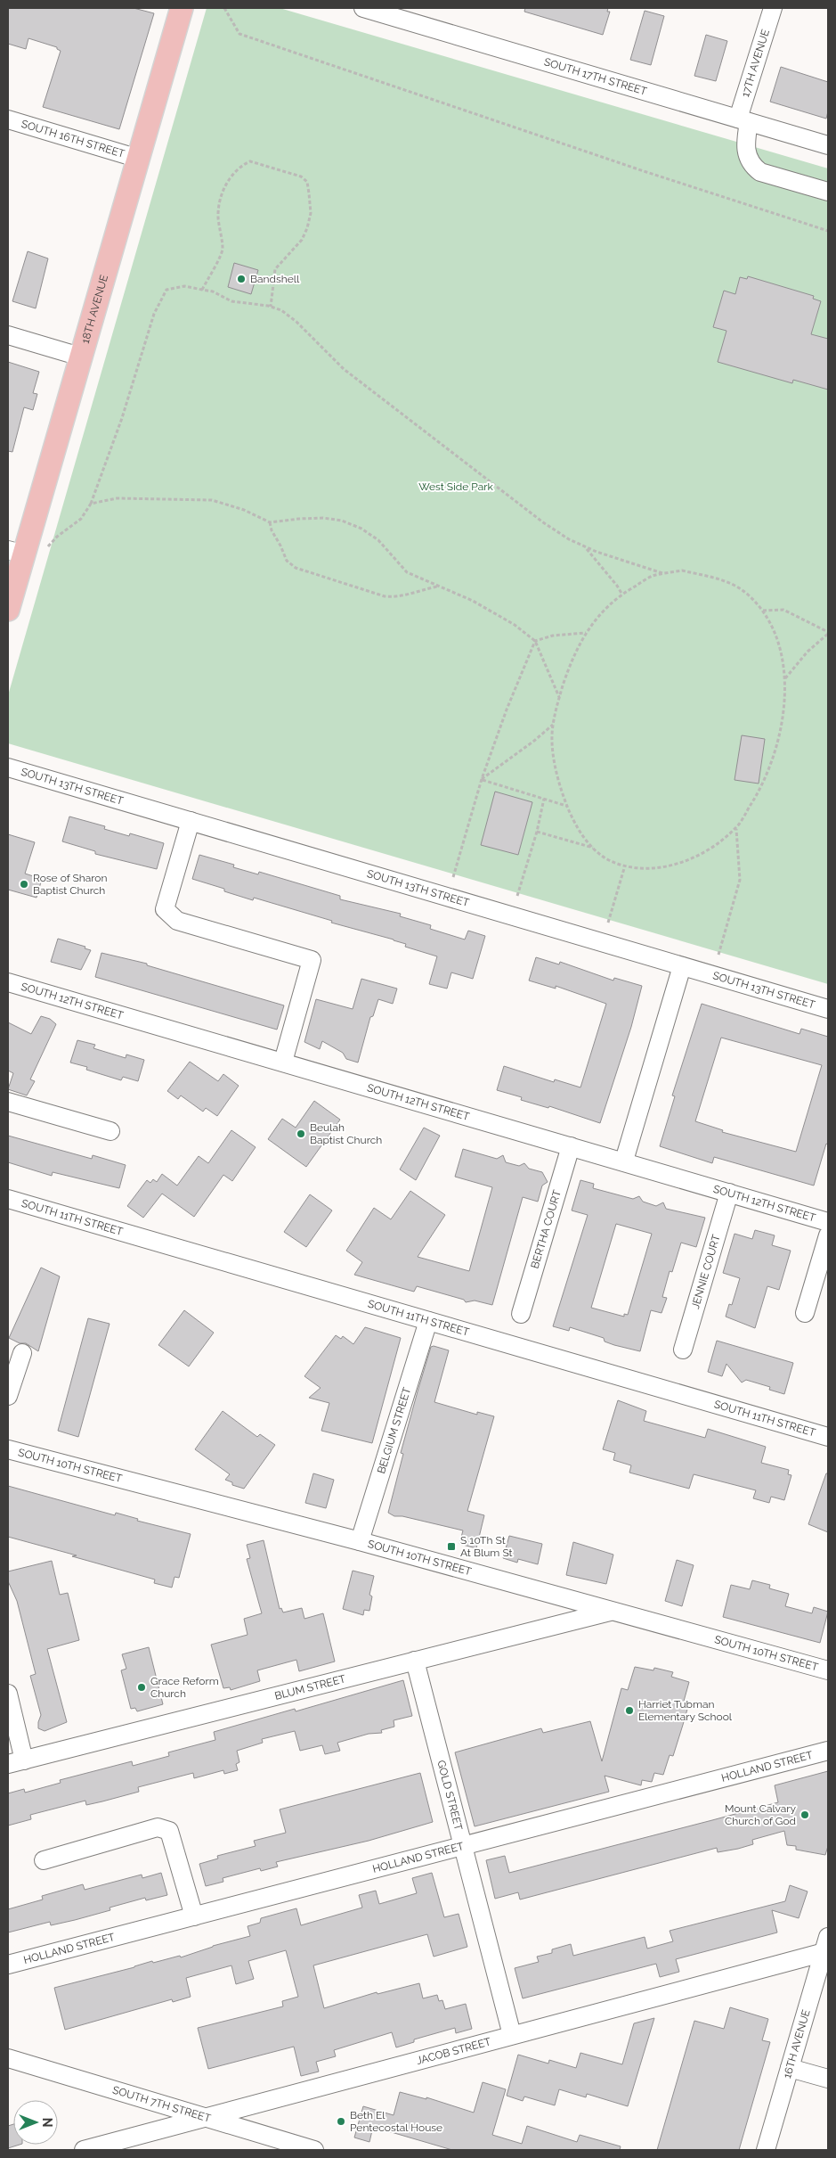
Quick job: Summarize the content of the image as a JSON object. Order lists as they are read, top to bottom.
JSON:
{
  "streets": {
    "main road": ["18TH AVENUE"],
    "street": [
      "17TH AVENUE",
      "SOUTH 17TH STREET",
      "SOUTH 16TH STREET",
      "SOUTH 13TH STREET",
      "SOUTH 12TH STREET",
      "SOUTH 11TH STREET",
      "BERTHA COURT",
      "JENNIE COURT",
      "BELGIUM STREET",
      "SOUTH 10TH STREET",
      "BLUM STREET",
      "HOLLAND STREET",
      "GOLD STREET",
      "16TH AVENUE",
      "JACOB STREET",
      "SOUTH 7TH STREET"
    ]
  },
  "crossings": [
    ["17TH AVENUE", "SOUTH 17TH STREET"],
    ["SOUTH 16TH STREET", "18TH AVENUE"],
    ["SOUTH 12TH STREET", "BERTHA COURT"],
    ["SOUTH 12TH STREET", "JENNIE COURT"],
    ["SOUTH 11TH STREET", "BELGIUM STREET"],
    ["BELGIUM STREET", "SOUTH 10TH STREET"],
    ["SOUTH 10TH STREET", "BLUM STREET"],
    ["BLUM STREET", "GOLD STREET"],
    ["HOLLAND STREET", "GOLD STREET"],
    ["GOLD STREET", "JACOB STREET"],
    ["16TH AVENUE", "JACOB STREET"],
    ["JACOB STREET", "SOUTH 7TH STREET"]
  ],
  "parks": ["West Side Park"],
  "places": {
    "other": [
      "Bandshell",
      "Rose of Sharon Baptist Church",
      "Beulah Baptist Church",
      "Grace Reform Church",
      "Harriet Tubman Elementary School",
      "Mount Calvary Church of God",
      "Beth El Pentecostal House"
    ],
    "transit": ["S 10Th St At Blum St"]
  },
  "north": "right"
}
